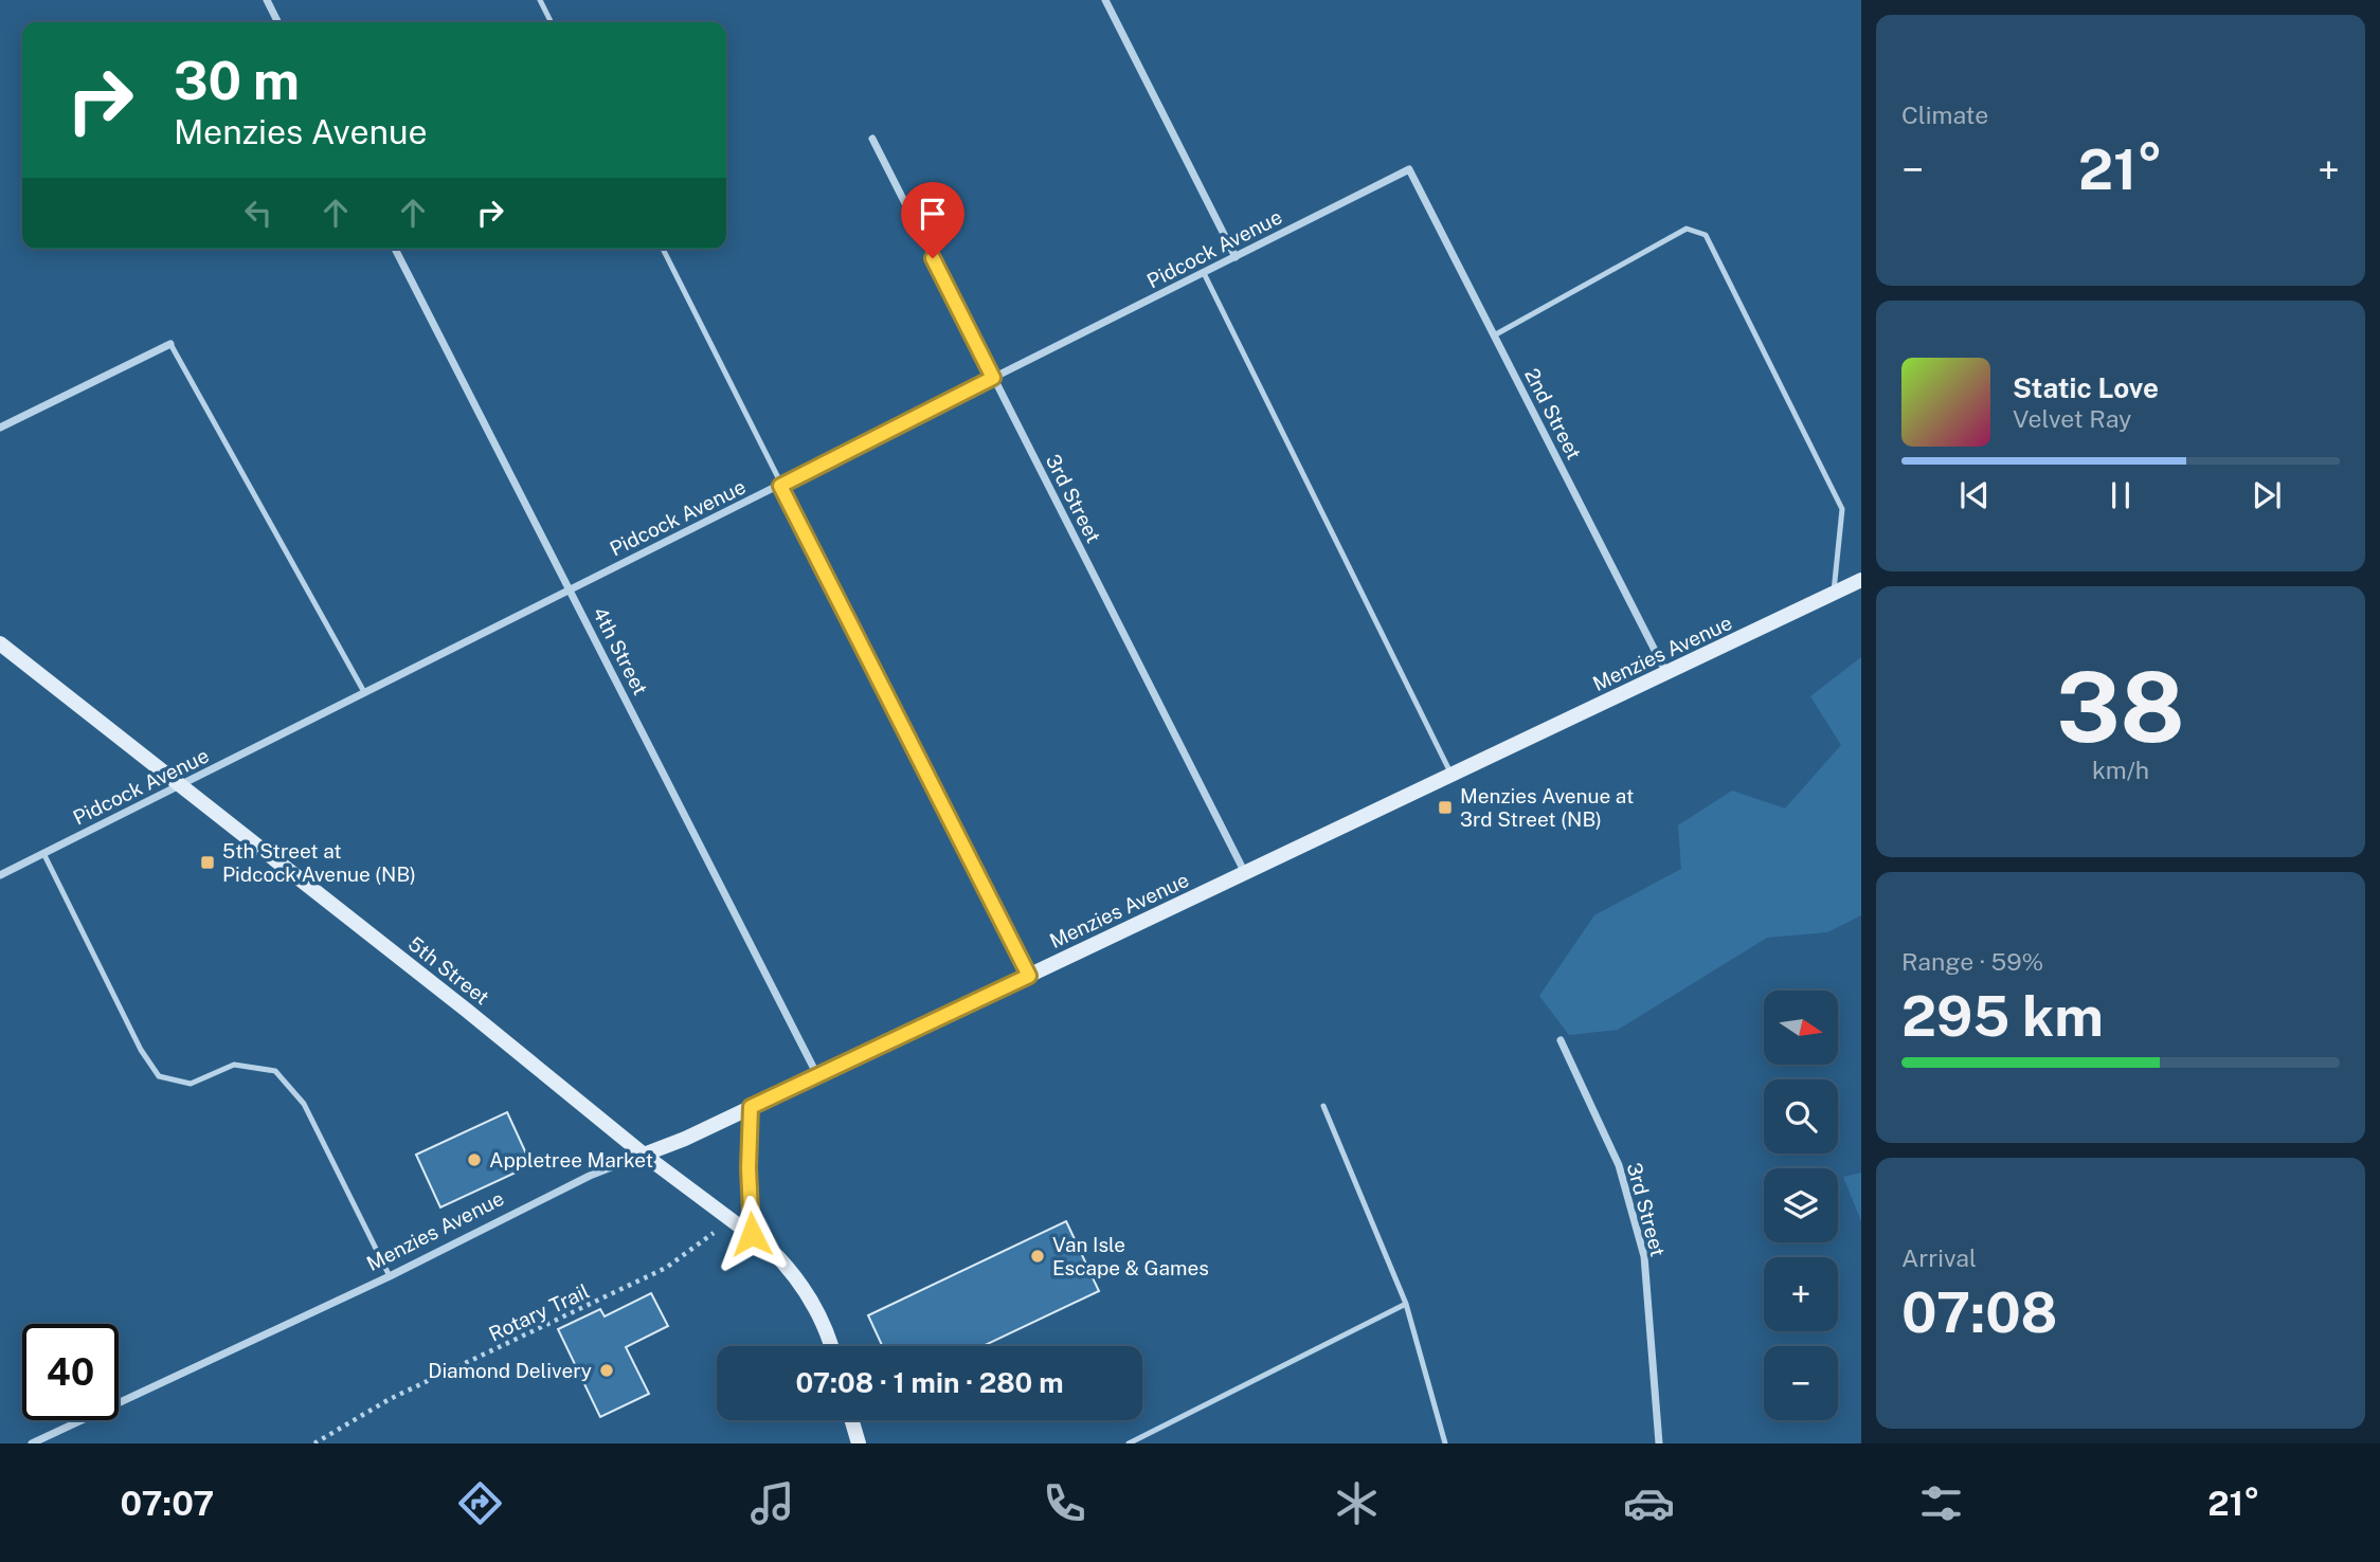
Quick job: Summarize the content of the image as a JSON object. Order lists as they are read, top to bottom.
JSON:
{
  "streets": {
    "street": [
      "Pidcock Avenue",
      "2nd Street",
      "3rd Street",
      "4th Street",
      "Menzies Avenue",
      "5th Street"
    ],
    "path": ["Rotary Trail"]
  },
  "crossings": [
    ["Pidcock Avenue", "2nd Street"],
    ["Pidcock Avenue", "3rd Street"],
    ["Pidcock Avenue", "4th Street"],
    ["Pidcock Avenue", "5th Street"],
    ["2nd Street", "Menzies Avenue"],
    ["3rd Street", "Menzies Avenue"],
    ["4th Street", "Menzies Avenue"],
    ["Menzies Avenue", "5th Street"],
    ["5th Street", "Rotary Trail"]
  ],
  "places": {
    "transit": ["Menzies Avenue at 3rd Street (NB)", "5th Street at Pidcock Avenue (NB)"],
    "other": ["Appletree Market", "Van Isle Escape & Games", "Diamond Delivery"]
  },
  "north": "right",
  "page": {
    "tile": [
      "Climate",
      ["38", "km/h"],
      ["Range · 59%", "295 km"],
      ["Arrival", "07:08"]
    ],
    "turn": ["30 m", "Menzies Avenue"],
    "heat": ["−", "21°", "+"],
    "song": ["Static Love", "Velvet Ray"],
    "map_buttons": ["+", "−"],
    "limit": "40",
    "trip": "07:08 · 1 min · 280 m",
    "tabs": ["07:07", "21°"]
  }
}
